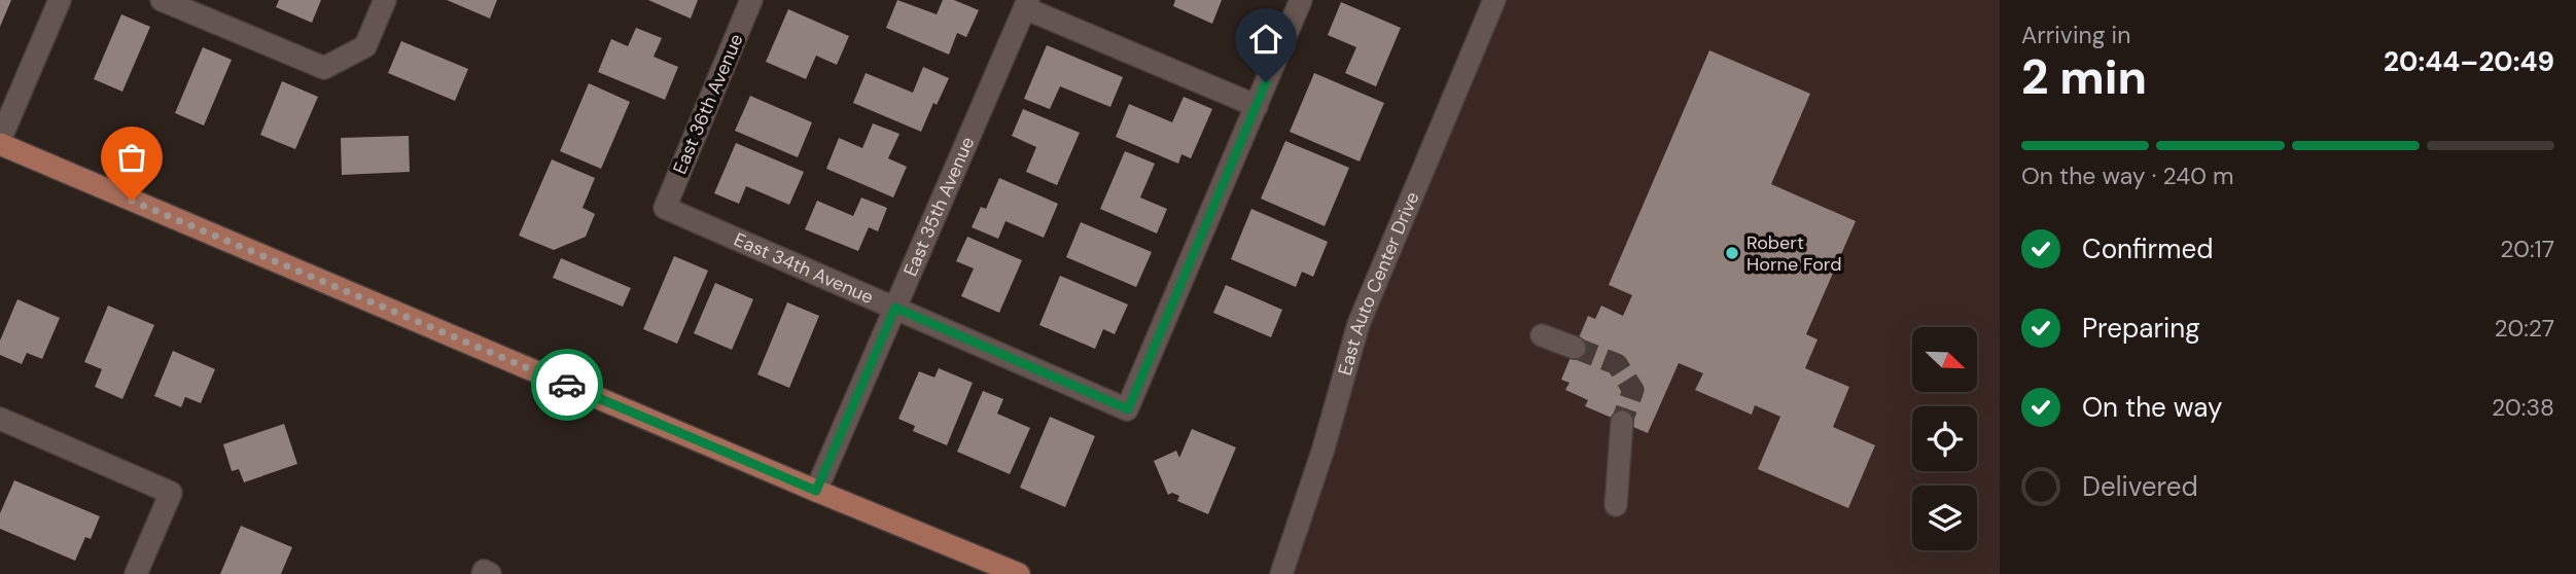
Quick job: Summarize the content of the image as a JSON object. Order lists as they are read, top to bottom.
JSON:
{
  "streets": {
    "street": [
      "East 36th Avenue",
      "East 35th Avenue",
      "East 34th Avenue",
      "East Auto Center Drive"
    ]
  },
  "crossings": [
    ["East 36th Avenue", "East 34th Avenue"],
    ["East 35th Avenue", "East 34th Avenue"]
  ],
  "places": ["Robert Horne Ford"],
  "north": "bottom right",
  "page": {
    "heading": ["2 min", "Arriving in", "20:44–20:49"],
    "bar": "On the way · 240 m",
    "list": [
      ["Confirmed", "20:17"],
      ["Preparing", "20:27"],
      ["On the way", "20:38"],
      "Delivered"
    ]
  }
}
